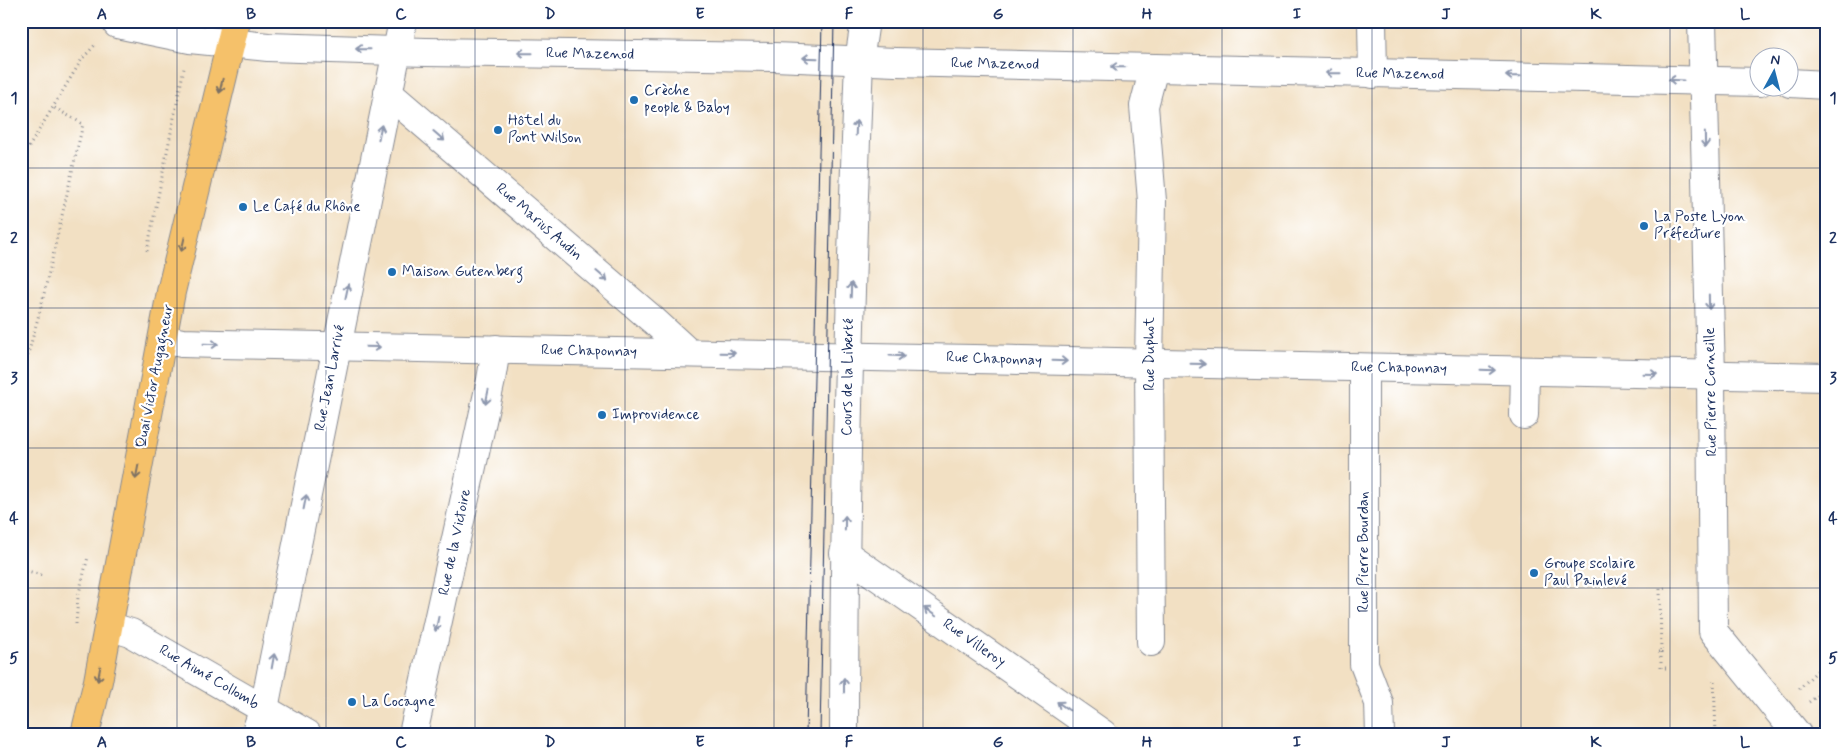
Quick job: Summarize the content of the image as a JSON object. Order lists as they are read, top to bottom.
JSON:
{
  "streets": {
    "main road": ["Quai Victor Augagneur"],
    "street": [
      "Rue Mazenod",
      "Rue Marius Audin",
      "Rue Chaponnay",
      "Rue Duphot",
      "Cours de la Liberté",
      "Rue Jean Larrivé",
      "Rue Pierre Corneille",
      "Rue de la Victoire",
      "Rue Pierre Bourdan",
      "Rue Villeroy",
      "Rue Aimé Collomb"
    ]
  },
  "crossings": [
    ["Rue Mazenod", "Rue Duphot"],
    ["Rue Mazenod", "Quai Victor Augagneur"],
    ["Rue Mazenod", "Cours de la Liberté"],
    ["Rue Mazenod", "Rue Jean Larrivé"],
    ["Rue Mazenod", "Rue Pierre Corneille"],
    ["Rue Marius Audin", "Rue Chaponnay"],
    ["Rue Marius Audin", "Rue Jean Larrivé"],
    ["Rue Chaponnay", "Rue Duphot"],
    ["Rue Chaponnay", "Quai Victor Augagneur"],
    ["Rue Chaponnay", "Cours de la Liberté"],
    ["Rue Chaponnay", "Rue Jean Larrivé"],
    ["Rue Chaponnay", "Rue Pierre Corneille"],
    ["Rue Chaponnay", "Rue de la Victoire"],
    ["Rue Chaponnay", "Rue Pierre Bourdan"],
    ["Quai Victor Augagneur", "Rue Aimé Collomb"],
    ["Cours de la Liberté", "Rue Villeroy"],
    ["Rue Jean Larrivé", "Rue Aimé Collomb"]
  ],
  "one_way": [
    "Rue Mazenod",
    "Rue Marius Audin",
    "Rue Chaponnay",
    "Quai Victor Augagneur",
    "Cours de la Liberté",
    "Rue Jean Larrivé",
    "Rue Pierre Corneille",
    "Rue de la Victoire",
    "Rue Villeroy"
  ],
  "places": [
    "Crèche people & Baby",
    "Hôtel du Pont Wilson",
    "Le Café du Rhône",
    "La Poste Lyon Préfecture",
    "Maison Gutenberg",
    "Improvidence",
    "Groupe scolaire Paul Painlevé",
    "La Cocagne"
  ],
  "north": "top",
  "grid": {
    "columns": [
      "A",
      "B",
      "C",
      "D",
      "E",
      "F",
      "G",
      "H",
      "I",
      "J",
      "K",
      "L"
    ],
    "rows": [
      "1",
      "2",
      "3",
      "4",
      "5"
    ]
  }
}
